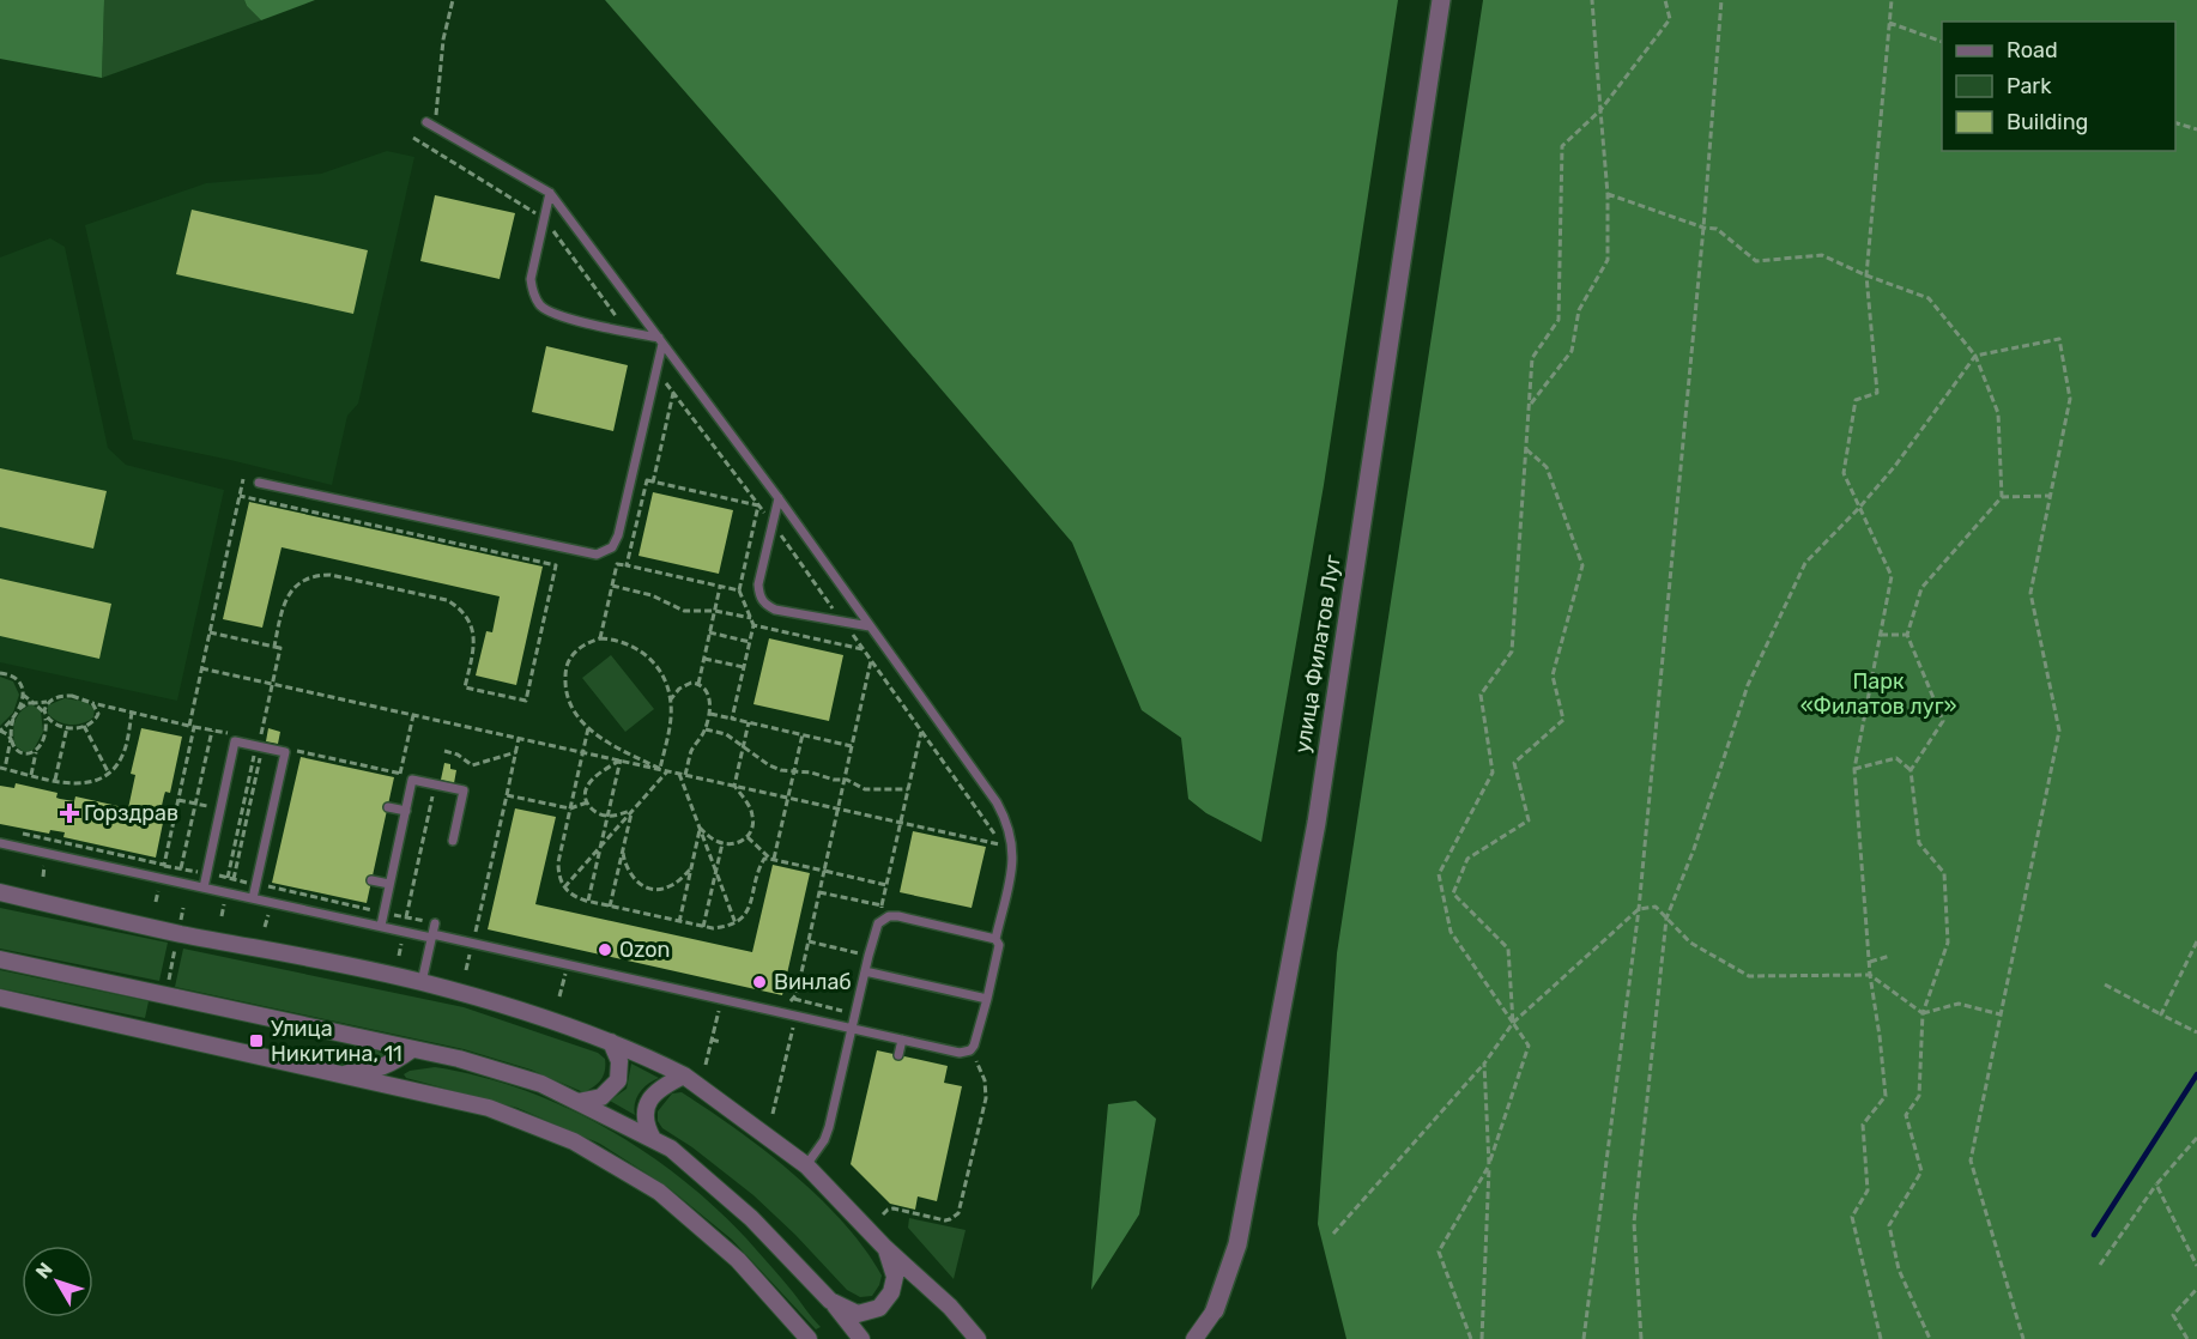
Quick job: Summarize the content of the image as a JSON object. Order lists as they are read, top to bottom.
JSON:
{
  "streets": {
    "street": ["улица Филатов Луг"]
  },
  "parks": ["Парк «Филатов луг»"],
  "places": {
    "health": ["Горздрав"],
    "other": ["Ozon", "Винлаб"],
    "transit": ["Улица Никитина, 11"]
  },
  "legend": ["Road", "Park", "Building"],
  "north": "top left"
}
